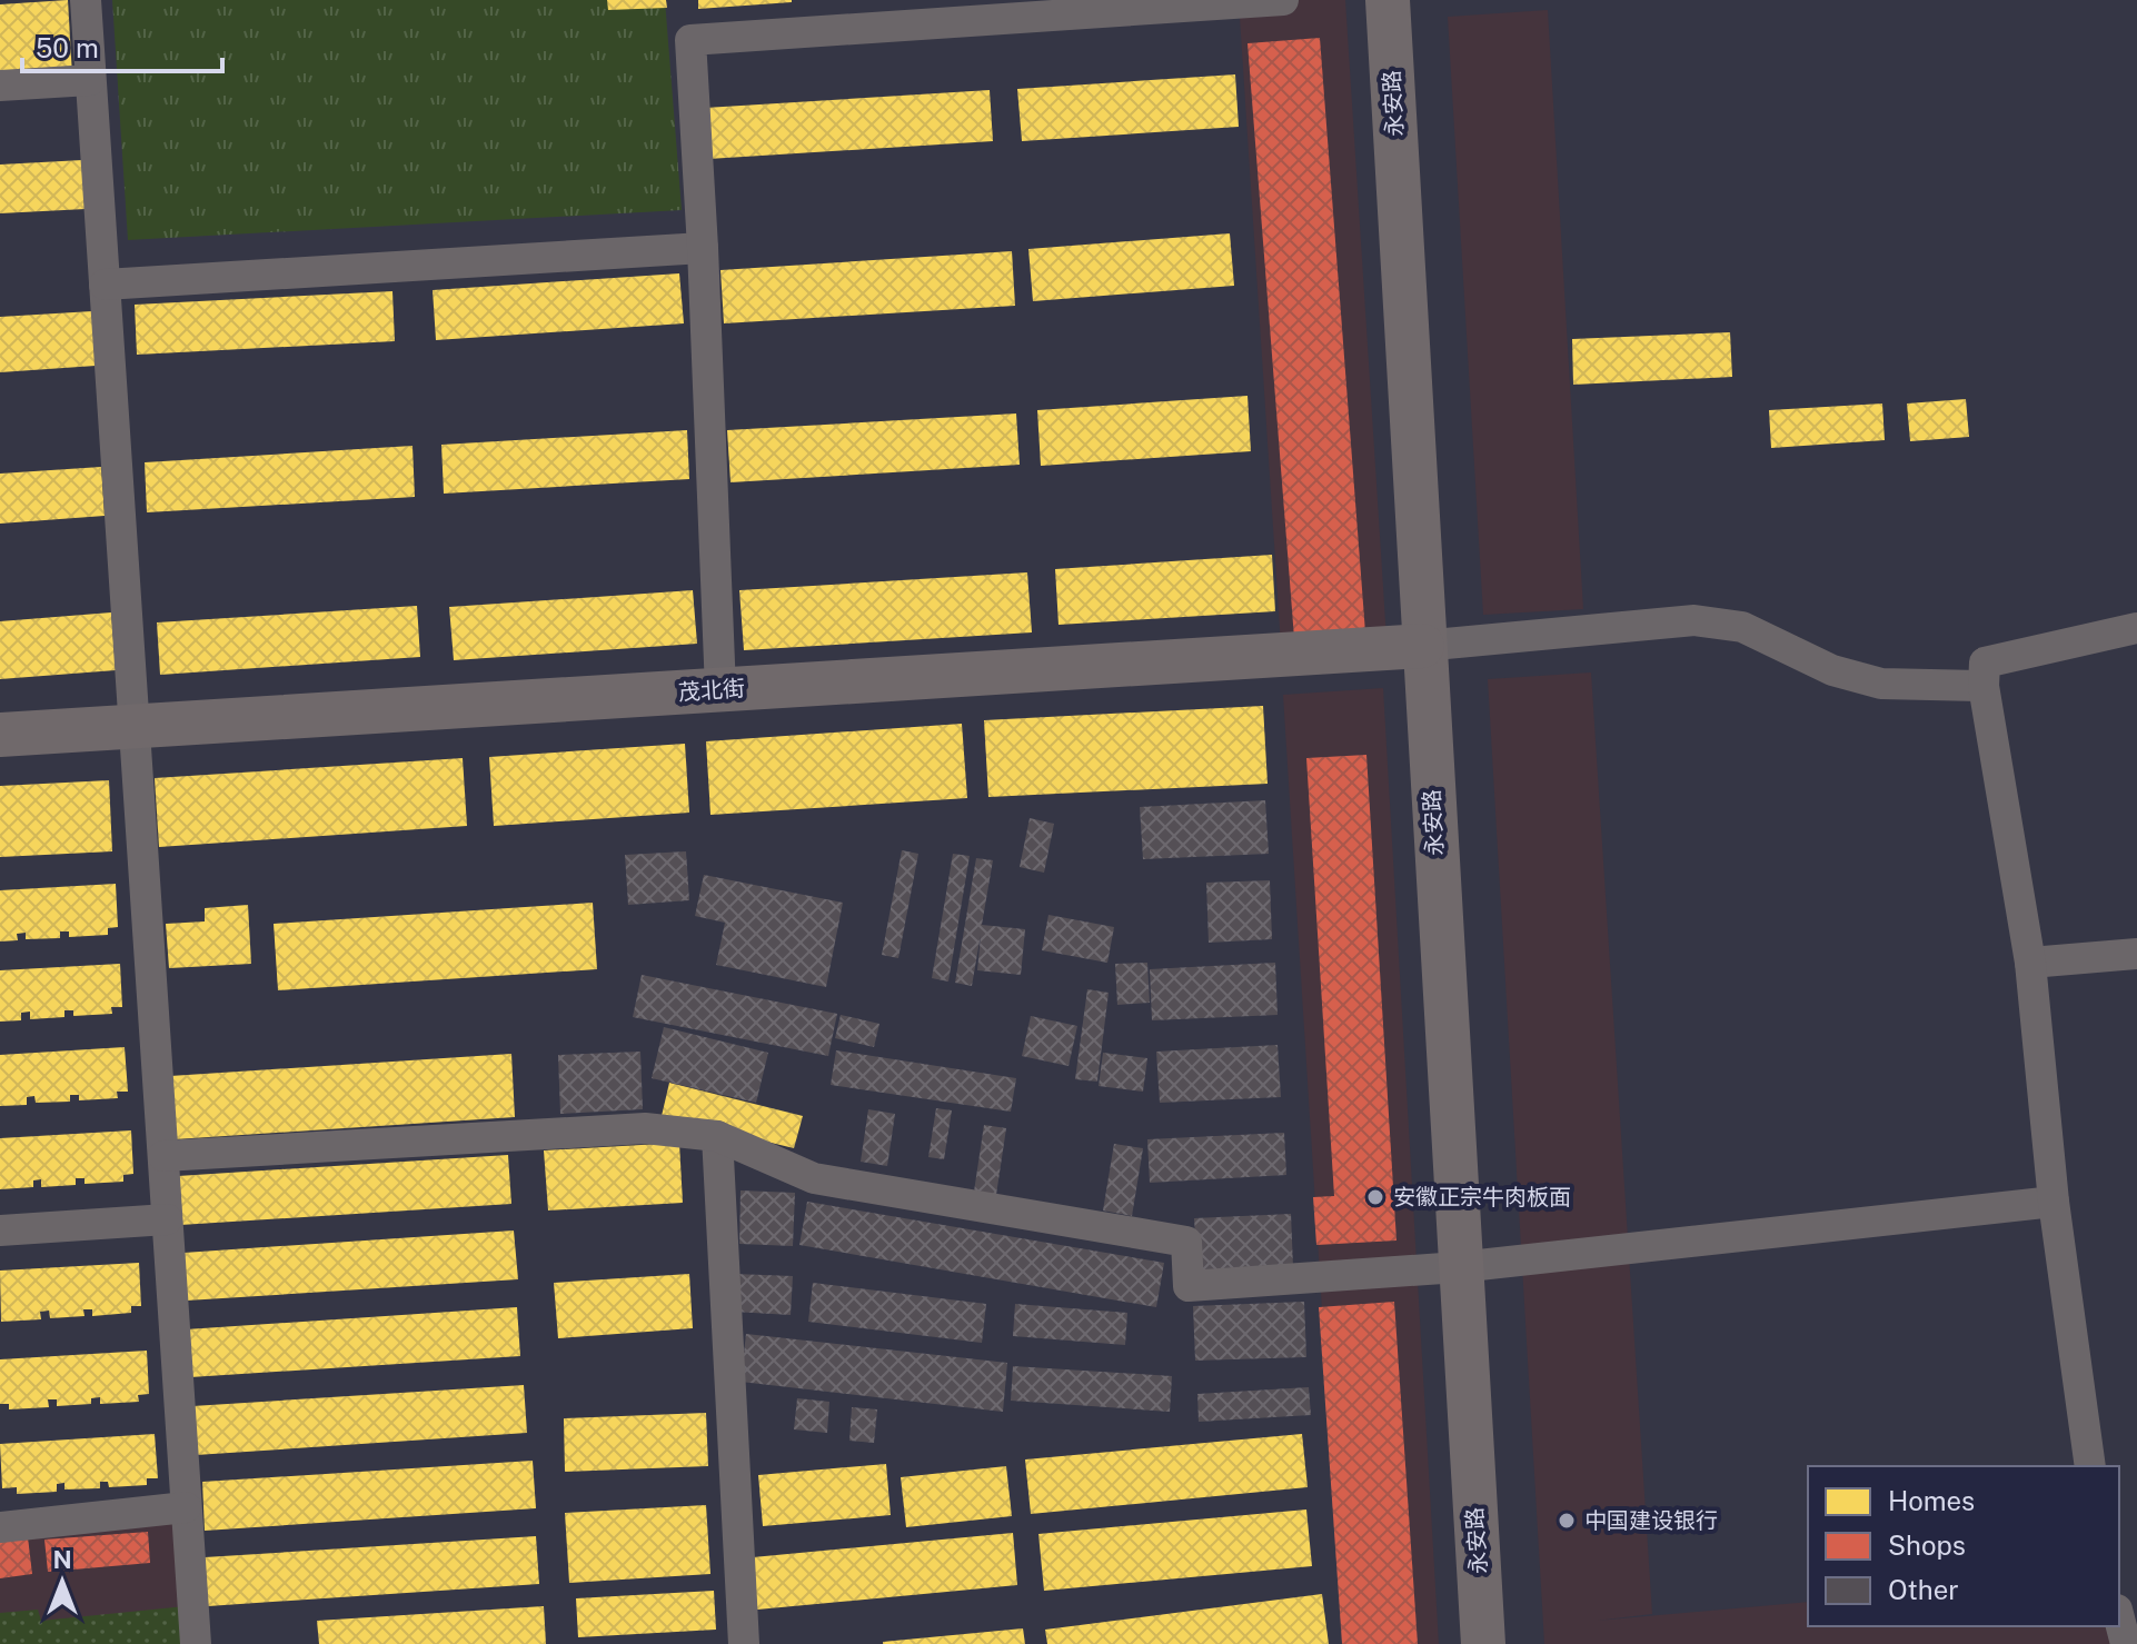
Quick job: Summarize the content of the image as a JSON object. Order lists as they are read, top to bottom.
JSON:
{
  "streets": {
    "street": ["永安路", "茂北街"]
  },
  "crossings": [
    ["永安路", "茂北街"]
  ],
  "places": ["安徽正宗牛肉板面", "中国建设银行"],
  "legend": ["Homes", "Shops", "Other"],
  "scale_bar": "50 m",
  "north": "top"
}
